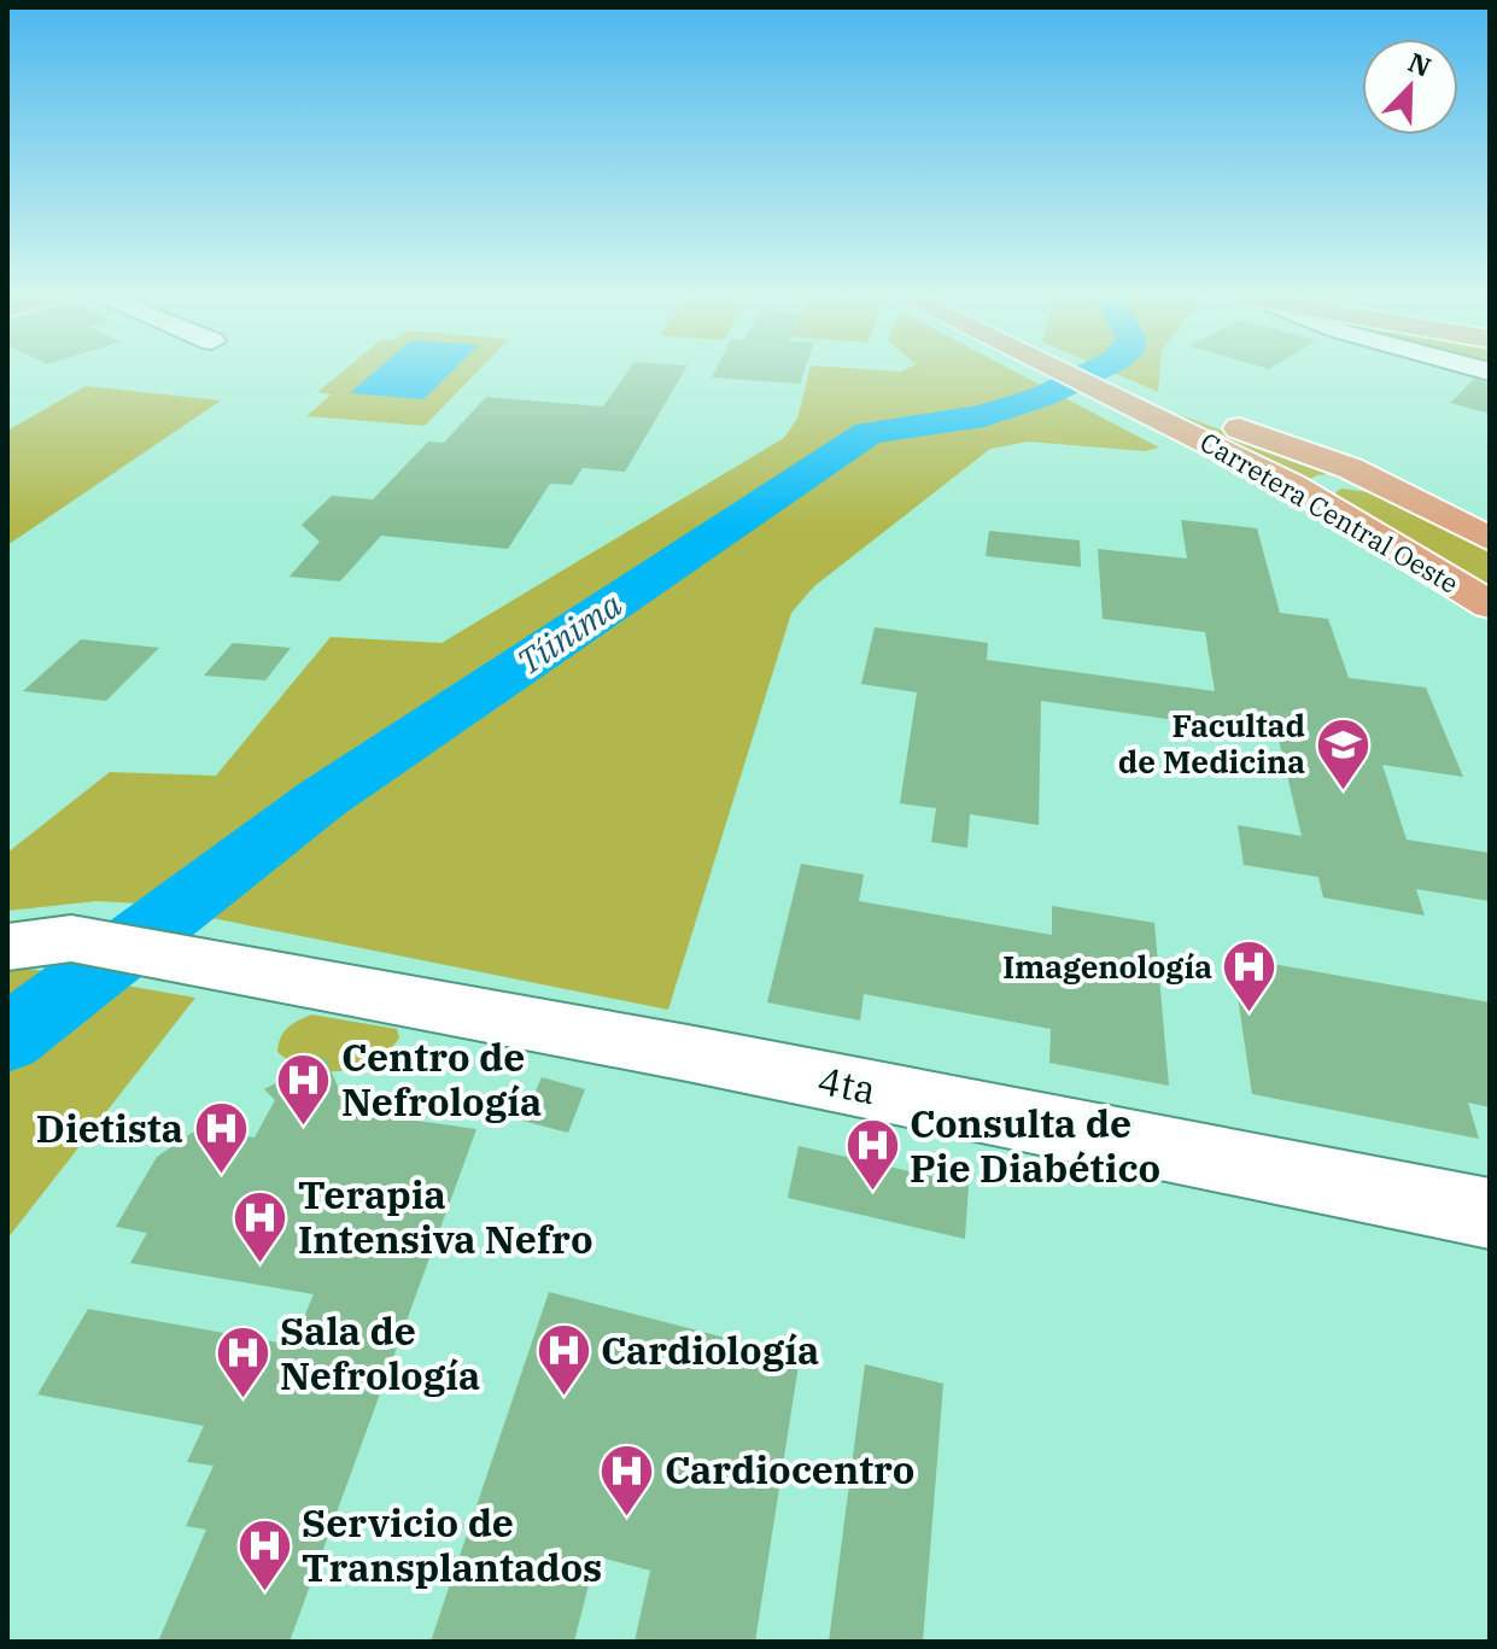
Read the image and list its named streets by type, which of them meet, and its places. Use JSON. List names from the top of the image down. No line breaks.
{"streets":{"main road":["Carretera Central Oeste"],"street":["4ta"]},"water":["Tíinima"],"places":{"school or university":["Facultad de Medicina"],"hospital":["Imagenología","Centro de Nefrología","Dietista","Consulta de Pie Diabético","Terapia Intensiva Nefro","Cardiología","Sala de Nefrología","Cardiocentro","Servicio de Transplantados"]},"north":"top right"}
